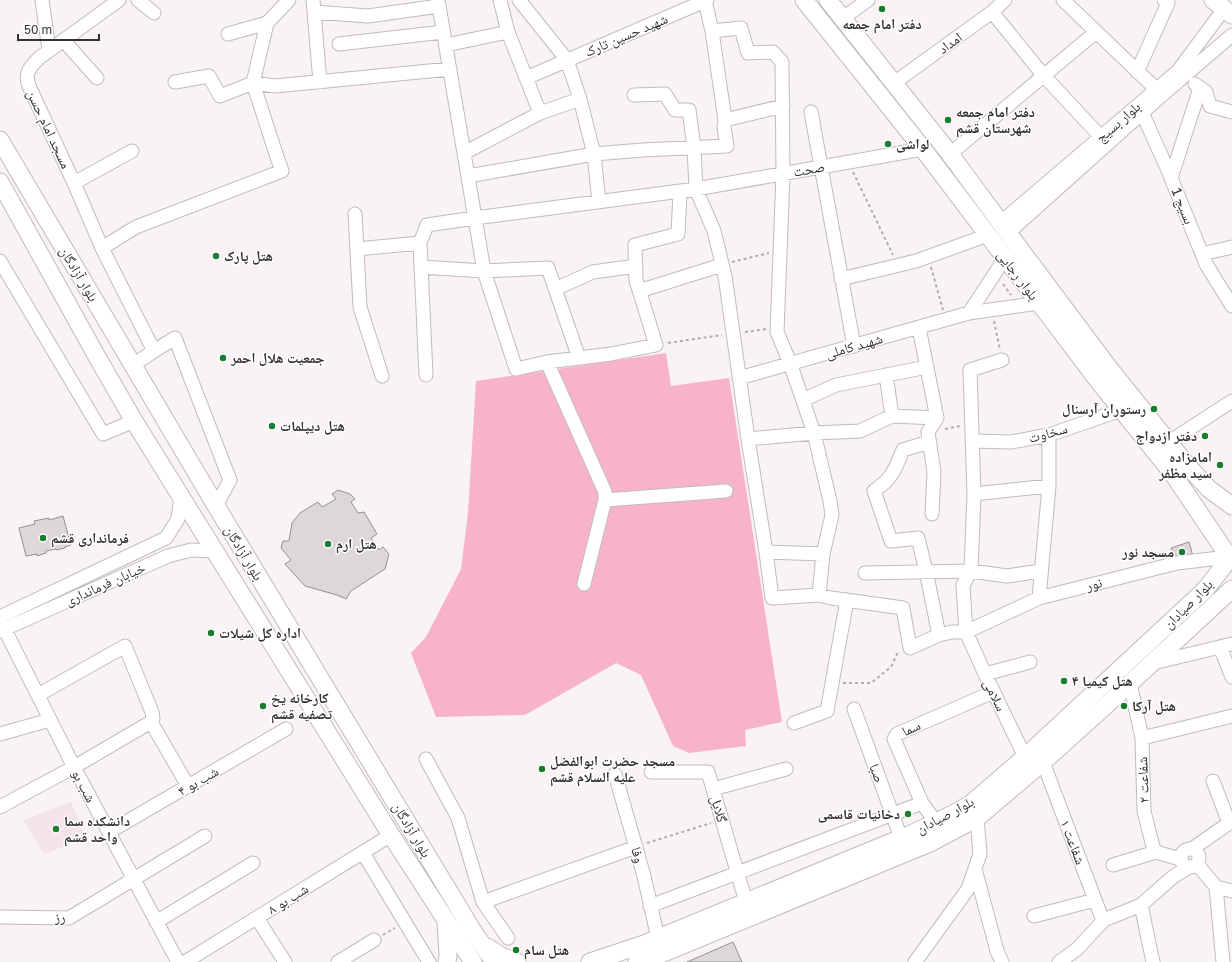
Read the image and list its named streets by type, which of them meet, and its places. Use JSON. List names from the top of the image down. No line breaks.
{"streets":{"main road":["بلوار آزادگان","بلوار رجایی","بلوار صیادان"],"street":["شهید حسین تارک","امداد","بلوار بسیج","مسجد امام حسن","صحت","بسیج 1","شهید کاملی","سخاوت","خیابان فرمانداری","نور","سلامی","سما","صبا","شفاعت ۲","شب بو ۴","شب بو","گلایل","شفاعت ۱","وفا","شب بو ۸","رز"]},"crossings":[["امداد","بلوار رجایی"],["بلوار بسیج","بسیج 1"],["بلوار بسیج","بلوار رجایی"],["صحت","بلوار رجایی"],["بلوار آزادگان","خیابان فرمانداری"],["بلوار آزادگان","شب بو ۸"],["بلوار رجایی","شهید کاملی"],["بلوار رجایی","سخاوت"],["بلوار رجایی","نور"],["بلوار رجایی","بلوار صیادان"],["خیابان فرمانداری","شب بو"],["نور","بلوار صیادان"],["نور","سلامی"],["بلوار صیادان","سلامی"],["بلوار صیادان","سما"],["بلوار صیادان","صبا"],["بلوار صیادان","شفاعت ۲"],["بلوار صیادان","گلایل"],["بلوار صیادان","شفاعت ۱"],["بلوار صیادان","وفا"],["سلامی","سما"],["شب بو ۴","شب بو"],["شب بو","شب بو ۸"],["شب بو","رز"]],"places":["دفتر امام جمعه","دفتر امام جمعه شهرستان قشم","لواشی","هتل پارک","جمعیت هلال احمر","رستوران آرسنال","هتل دیپلمات","دفتر ازدواج","امامزاده سید مظفر","فرمانداری قشم","هتل ارم","مسجد نور","اداره کل شیلات","هتل کیمیا ۴","کارخانه یخ تصفیه قشم","هتل آرکا","مسجد حضرت ابوالفضل علیه السلام قشم","دخانیات قاسمی","دانشکده سما واحد قشم","هتل سام"],"scale_bar":"50 m"}
